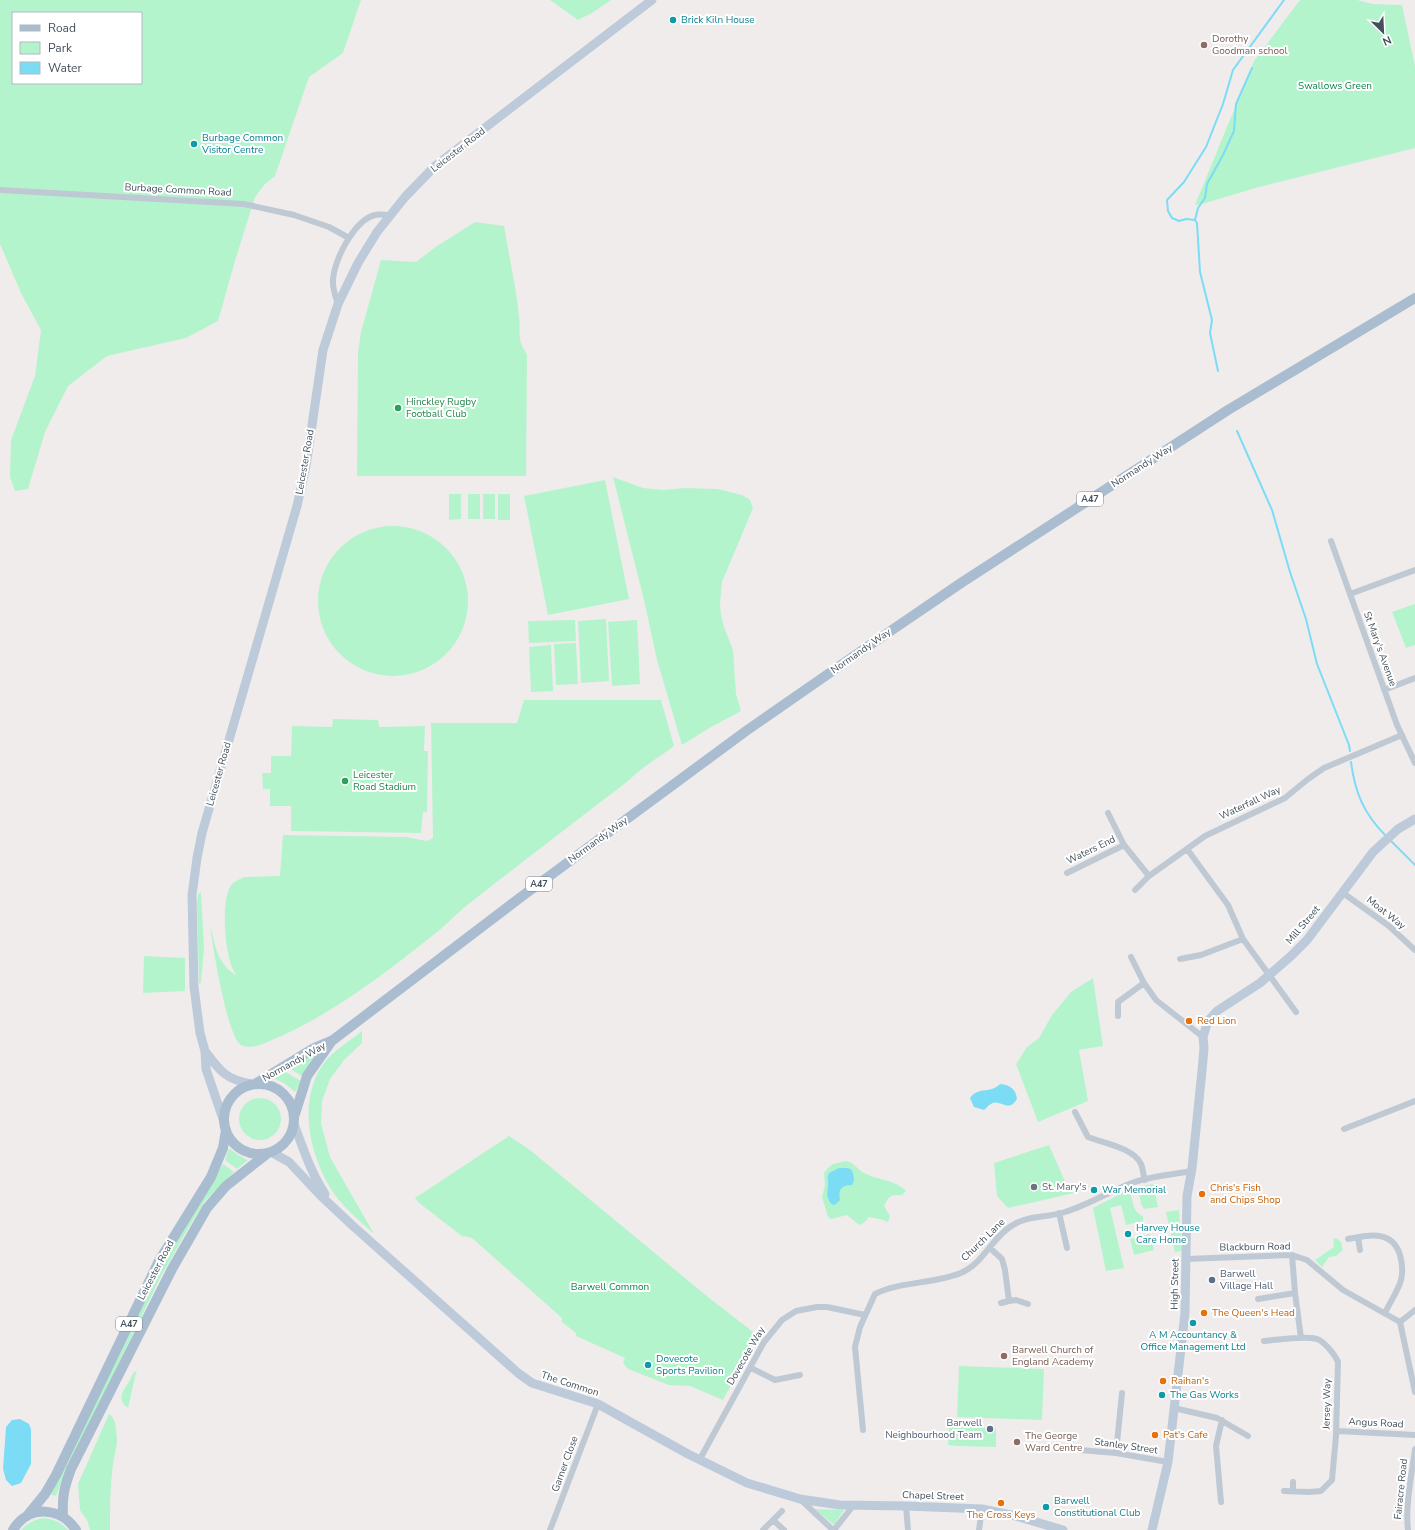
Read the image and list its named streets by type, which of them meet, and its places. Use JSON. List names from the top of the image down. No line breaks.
{"streets":{"main road":["Leicester Road","Normandy Way","A47"],"street":["Burbage Common Road","St Mary's Avenue","Waterfall Way","Waters End","Moat Way","Mill Street","Church Lane","Blackburn Road","High Street","Dovecote Way","The Common","Jersey Way","Angus Road","Stanley Street","Garner Close","Fairacre Road","Chapel Street"]},"crossings":[["Leicester Road","Normandy Way"],["Leicester Road","The Common"],["Normandy Way","The Common"],["St Mary's Avenue","Waterfall Way"],["Moat Way","Mill Street"],["Mill Street","High Street"],["Church Lane","High Street"],["Church Lane","Dovecote Way"],["Blackburn Road","High Street"],["High Street","Stanley Street"],["Dovecote Way","The Common"],["The Common","Garner Close"],["The Common","Chapel Street"],["Jersey Way","Angus Road"]],"parks":["Swallows Green","Barwell Common"],"places":["Brick Kiln House","Dorothy Goodman school","Burbage Common Visitor Centre","Hinckley Rugby Football Club","Leicester Road Stadium","Red Lion","St. Mary's","War Memorial","Chris's Fish and Chips Shop","Harvey House Care Home","Barwell Village Hall","The Queen's Head","A M Accountancy & Office Management Ltd","Barwell Church of England Academy","Dovecote Sports Pavilion","Raihan's","The Gas Works","Barwell Neighbourhood Team","Pat's Cafe","The George Ward Centre","The Cross Keys","Barwell Constitutional Club"],"legend":["Road","Park","Water"],"north":"bottom right"}
